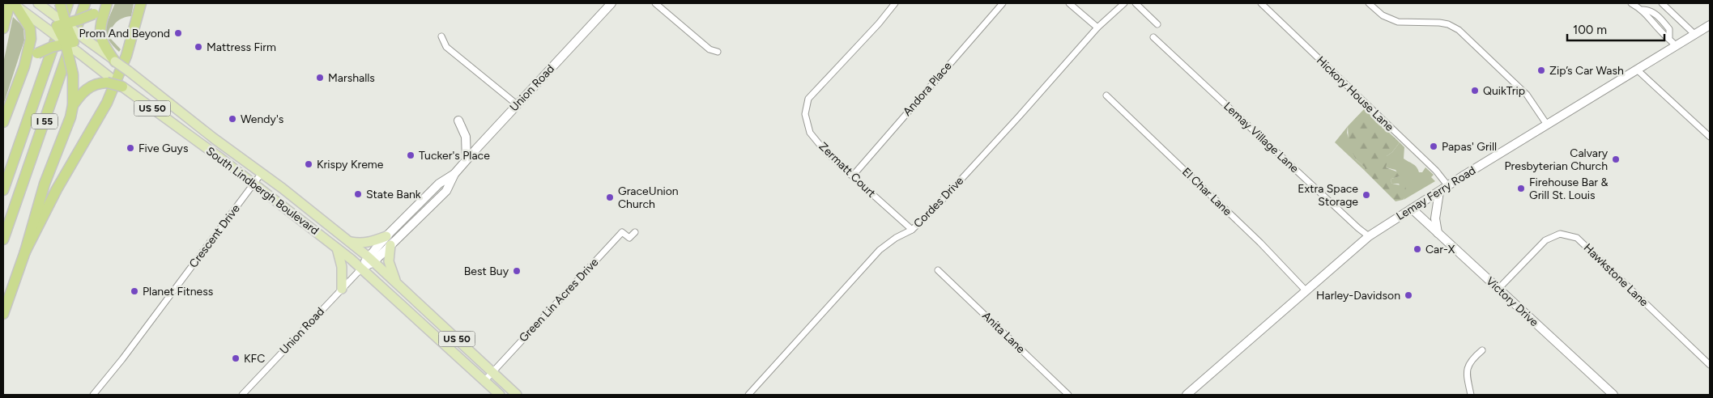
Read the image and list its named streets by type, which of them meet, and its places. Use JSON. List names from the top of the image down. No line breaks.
{"streets":{"highway":["I 55"],"main road":["Union Road","US 50","South Lindbergh Boulevard","Lemay Ferry Road","Victory Drive"],"street":["Andora Place","Hickory House Lane","Lemay Village Lane","Zermatt Court","El Char Lane","Cordes Drive","Crescent Drive","Hawkstone Lane","Green Lin Acres Drive","Anita Lane"]},"crossings":[["Union Road","South Lindbergh Boulevard"],["Andora Place","Zermatt Court"],["Hickory House Lane","Lemay Ferry Road"],["Lemay Village Lane","Lemay Ferry Road"],["Zermatt Court","Cordes Drive"],["South Lindbergh Boulevard","Crescent Drive"],["South Lindbergh Boulevard","Green Lin Acres Drive"],["El Char Lane","Lemay Ferry Road"],["Lemay Ferry Road","Victory Drive"],["Hawkstone Lane","Victory Drive"]],"places":["Prom And Beyond","Mattress Firm","Zip’s Car Wash","Marshalls","QuikTrip","Wendy's","Papas' Grill","Five Guys","Tucker's Place","Calvary Presbyterian Church","Krispy Kreme","Firehouse Bar & Grill St. Louis","State Bank","Extra Space Storage","GraceUnion Church","Car-X","Best Buy","Planet Fitness","Harley-Davidson","KFC"],"scale_bar":"100 m"}
